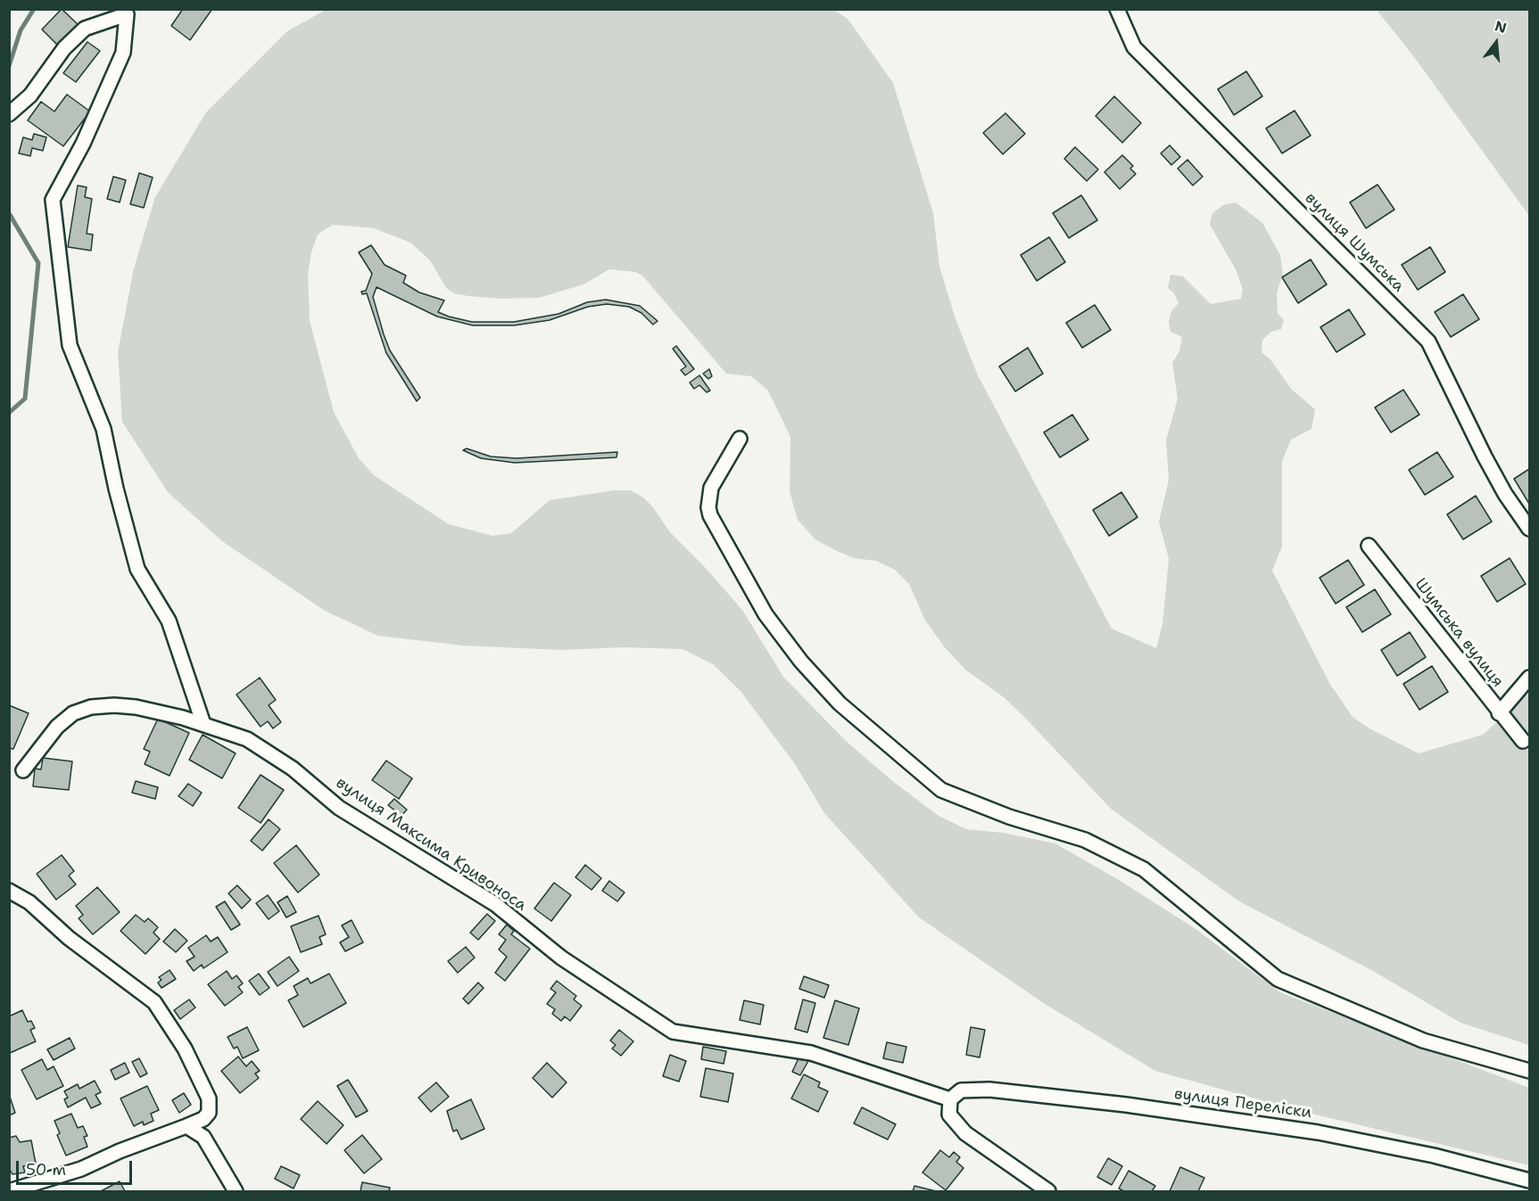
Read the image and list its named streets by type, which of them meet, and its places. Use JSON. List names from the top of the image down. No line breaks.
{"streets":{"street":["вулиця Шумська","Шумська вулиця","вулиця Максима Кривоноса","вулиця Переліски"]},"crossings":[["вулиця Максима Кривоноса","вулиця Переліски"]],"scale_bar":"50 m","north":"top"}
